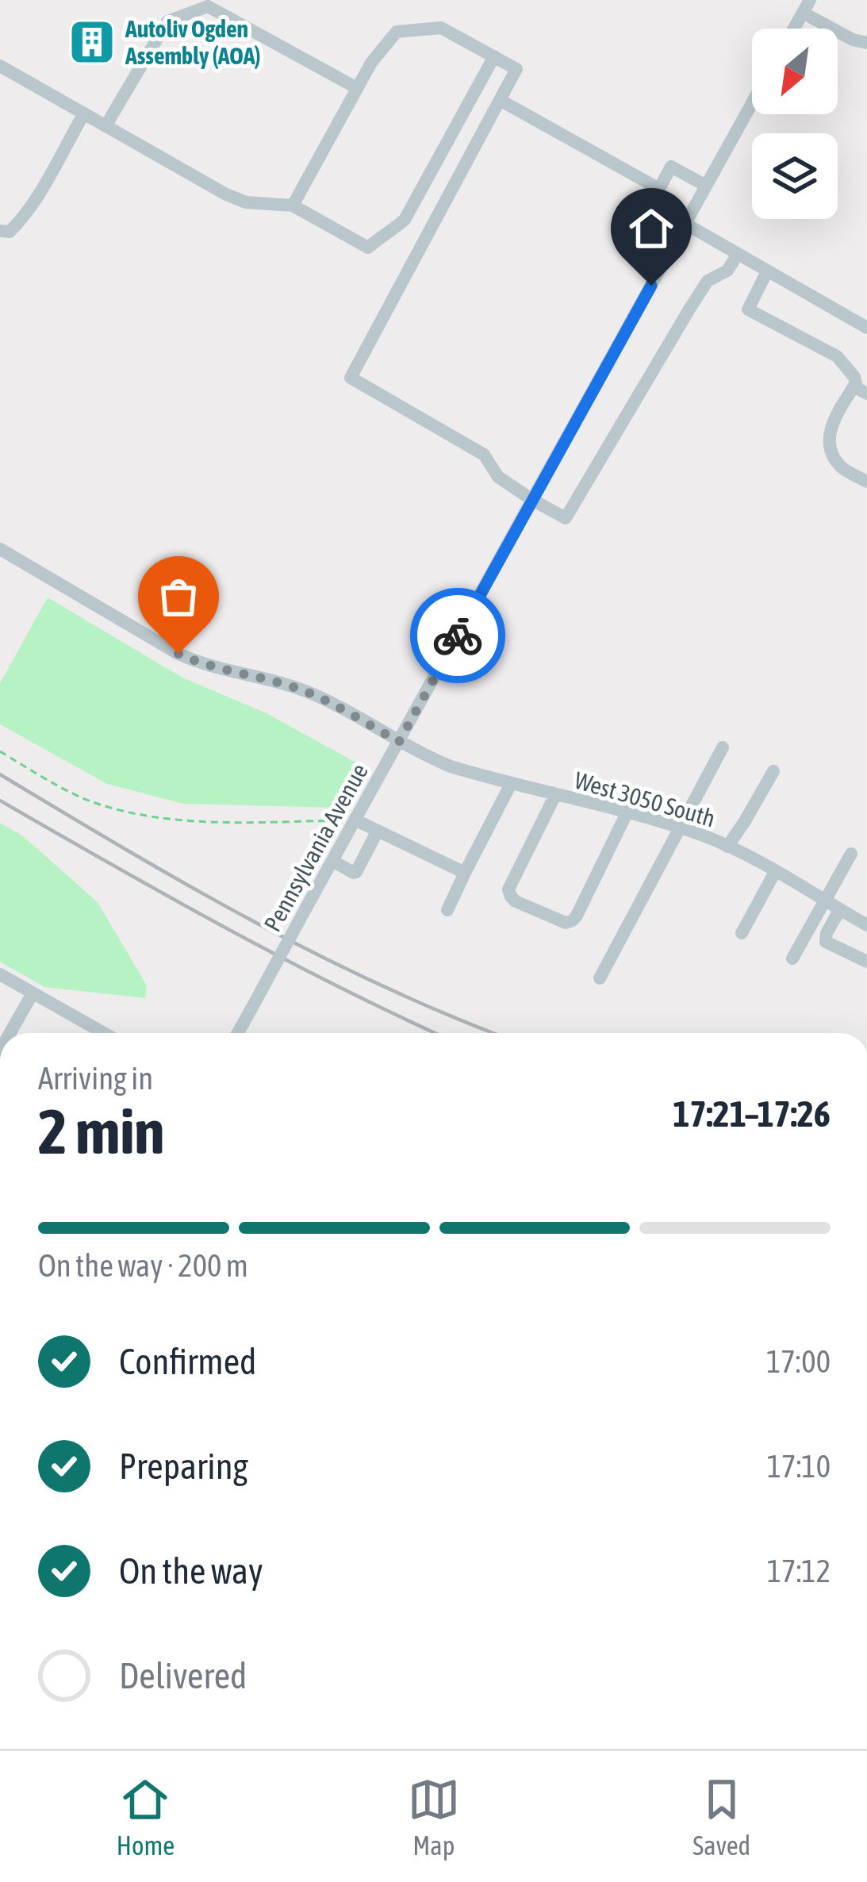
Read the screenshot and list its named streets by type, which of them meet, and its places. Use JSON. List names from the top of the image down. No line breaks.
{"streets":{"street":["West 3050 South","Pennsylvania Avenue"]},"crossings":[["West 3050 South","Pennsylvania Avenue"]],"places":{"building":["Autoliv Ogden Assembly (AOA)"]},"north":"bottom left","page":{"heading":["2 min","Arriving in","17:21–17:26"],"bar":"On the way · 200 m","list":[["Confirmed","17:00"],["Preparing","17:10"],["On the way","17:12"],"Delivered"],"tabs":["Home","Map","Saved"]}}
